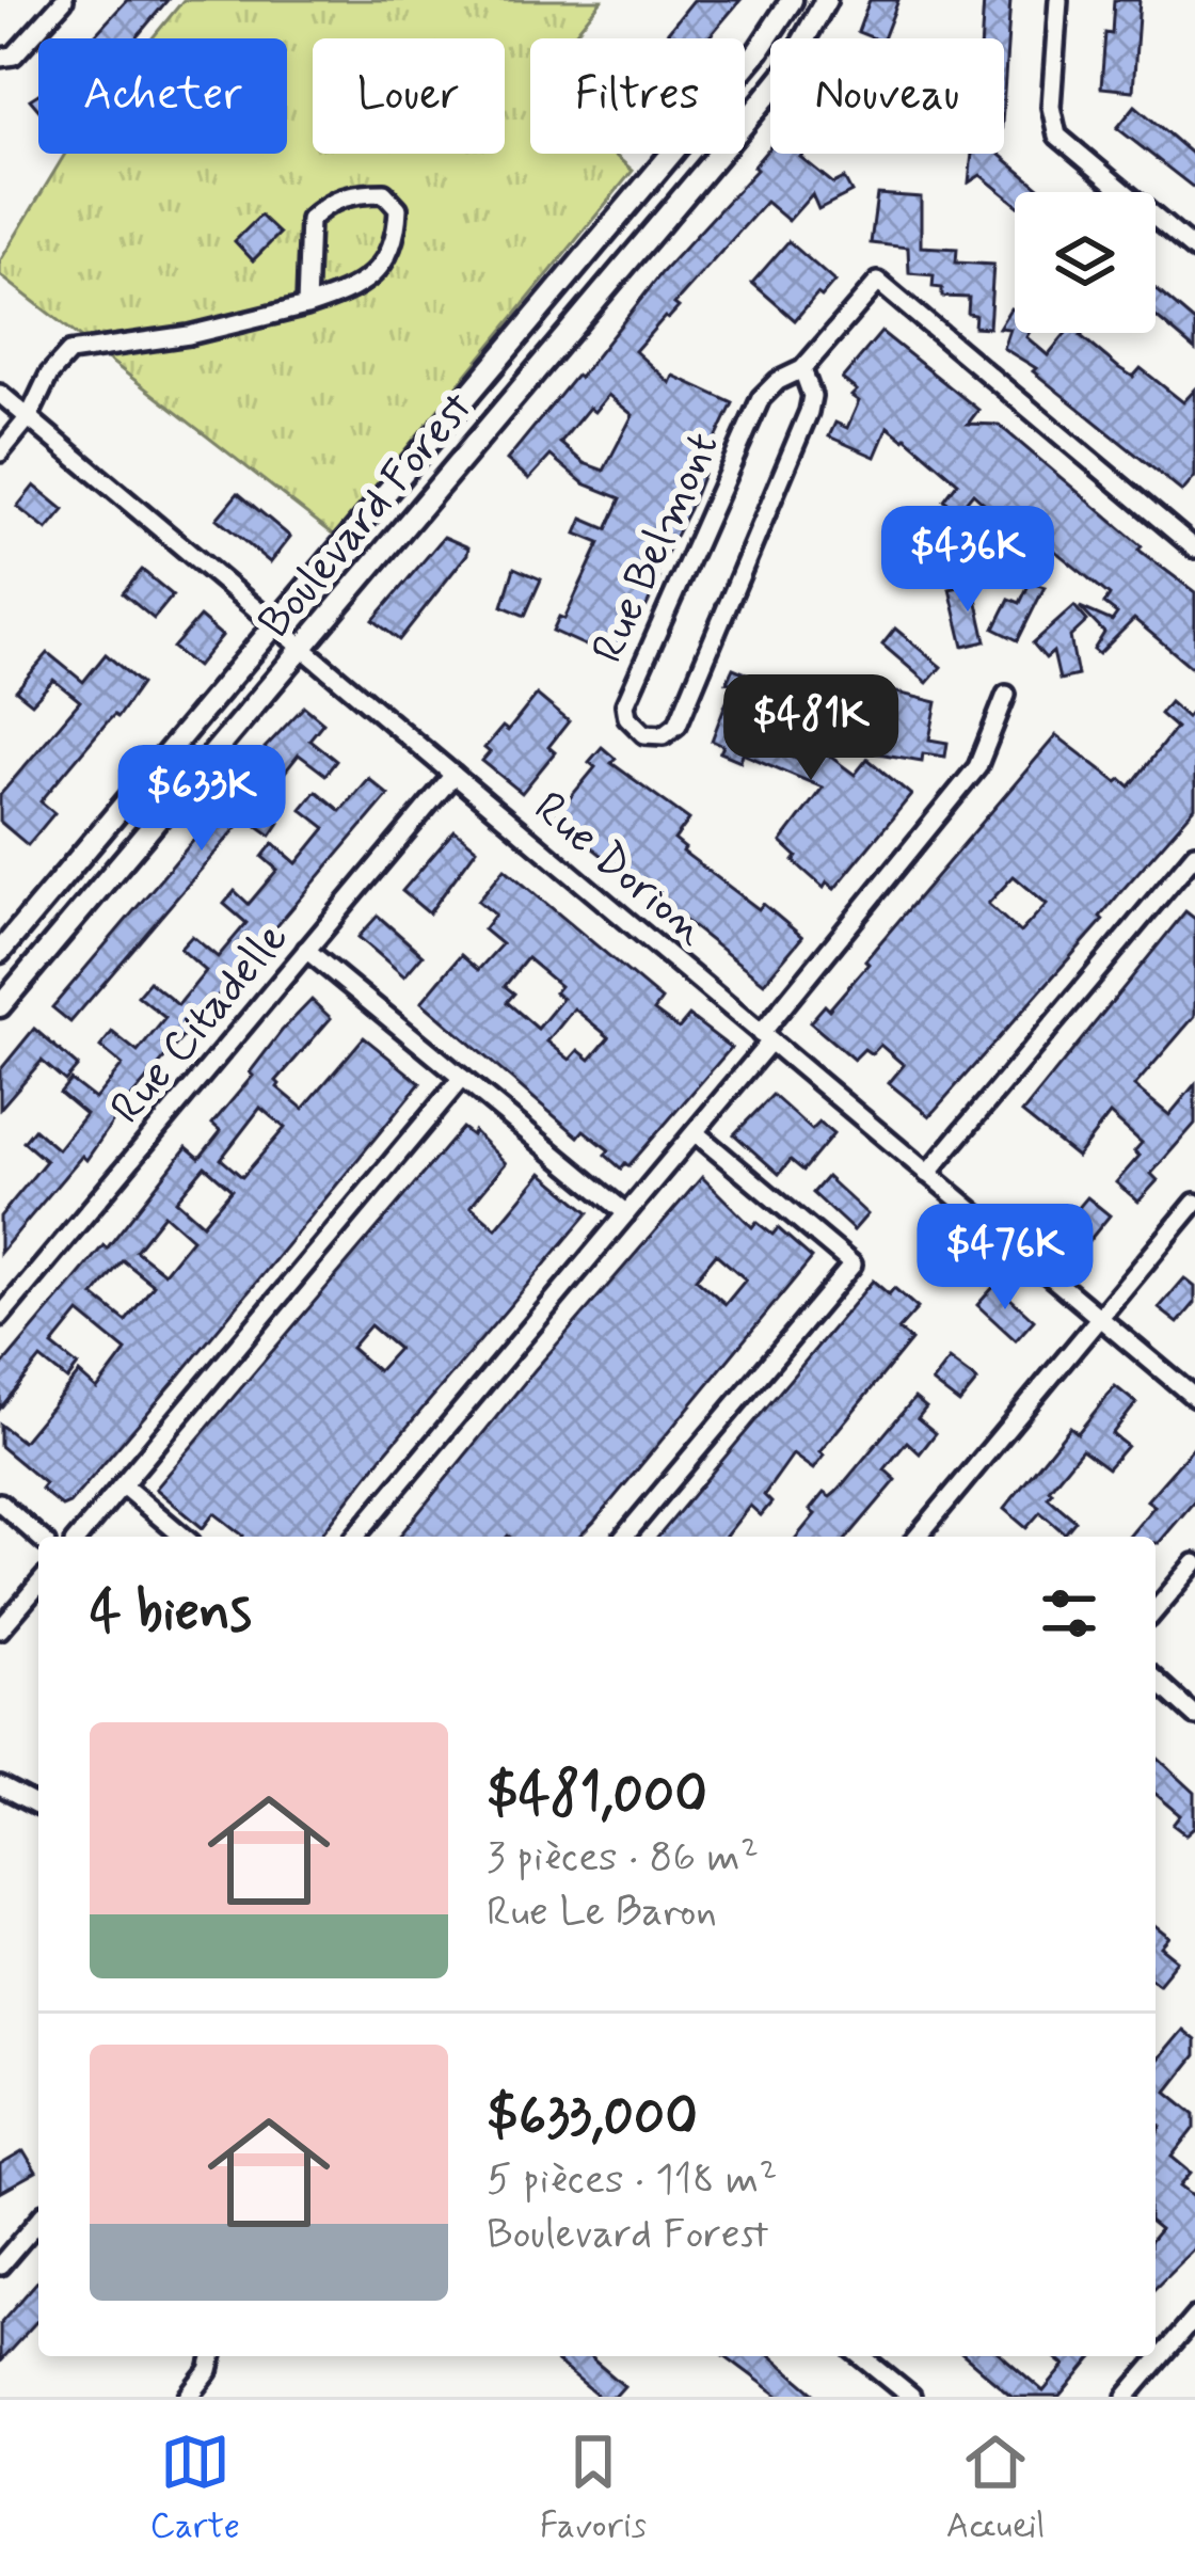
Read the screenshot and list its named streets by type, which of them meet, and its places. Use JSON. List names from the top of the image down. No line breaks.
{"streets":{"street":["Boulevard Forest","Rue Belmont","Rue Dorion","Rue Citadelle"]},"crossings":[["Boulevard Forest","Rue Dorion"],["Rue Dorion","Rue Citadelle"]],"page":{"chip":["Acheter","Louer","Filtres","Nouveau"],"price":["$436K","$481K","$633K","$476K"],"heading":"4 biens","list":[{"name":"$481,000","note":"3 pièces · 86 m² · Rue Le Baron"},{"name":"$633,000","note":"5 pièces · 118 m² · Boulevard Forest"}],"tabs":["Carte","Favoris","Accueil"]}}
